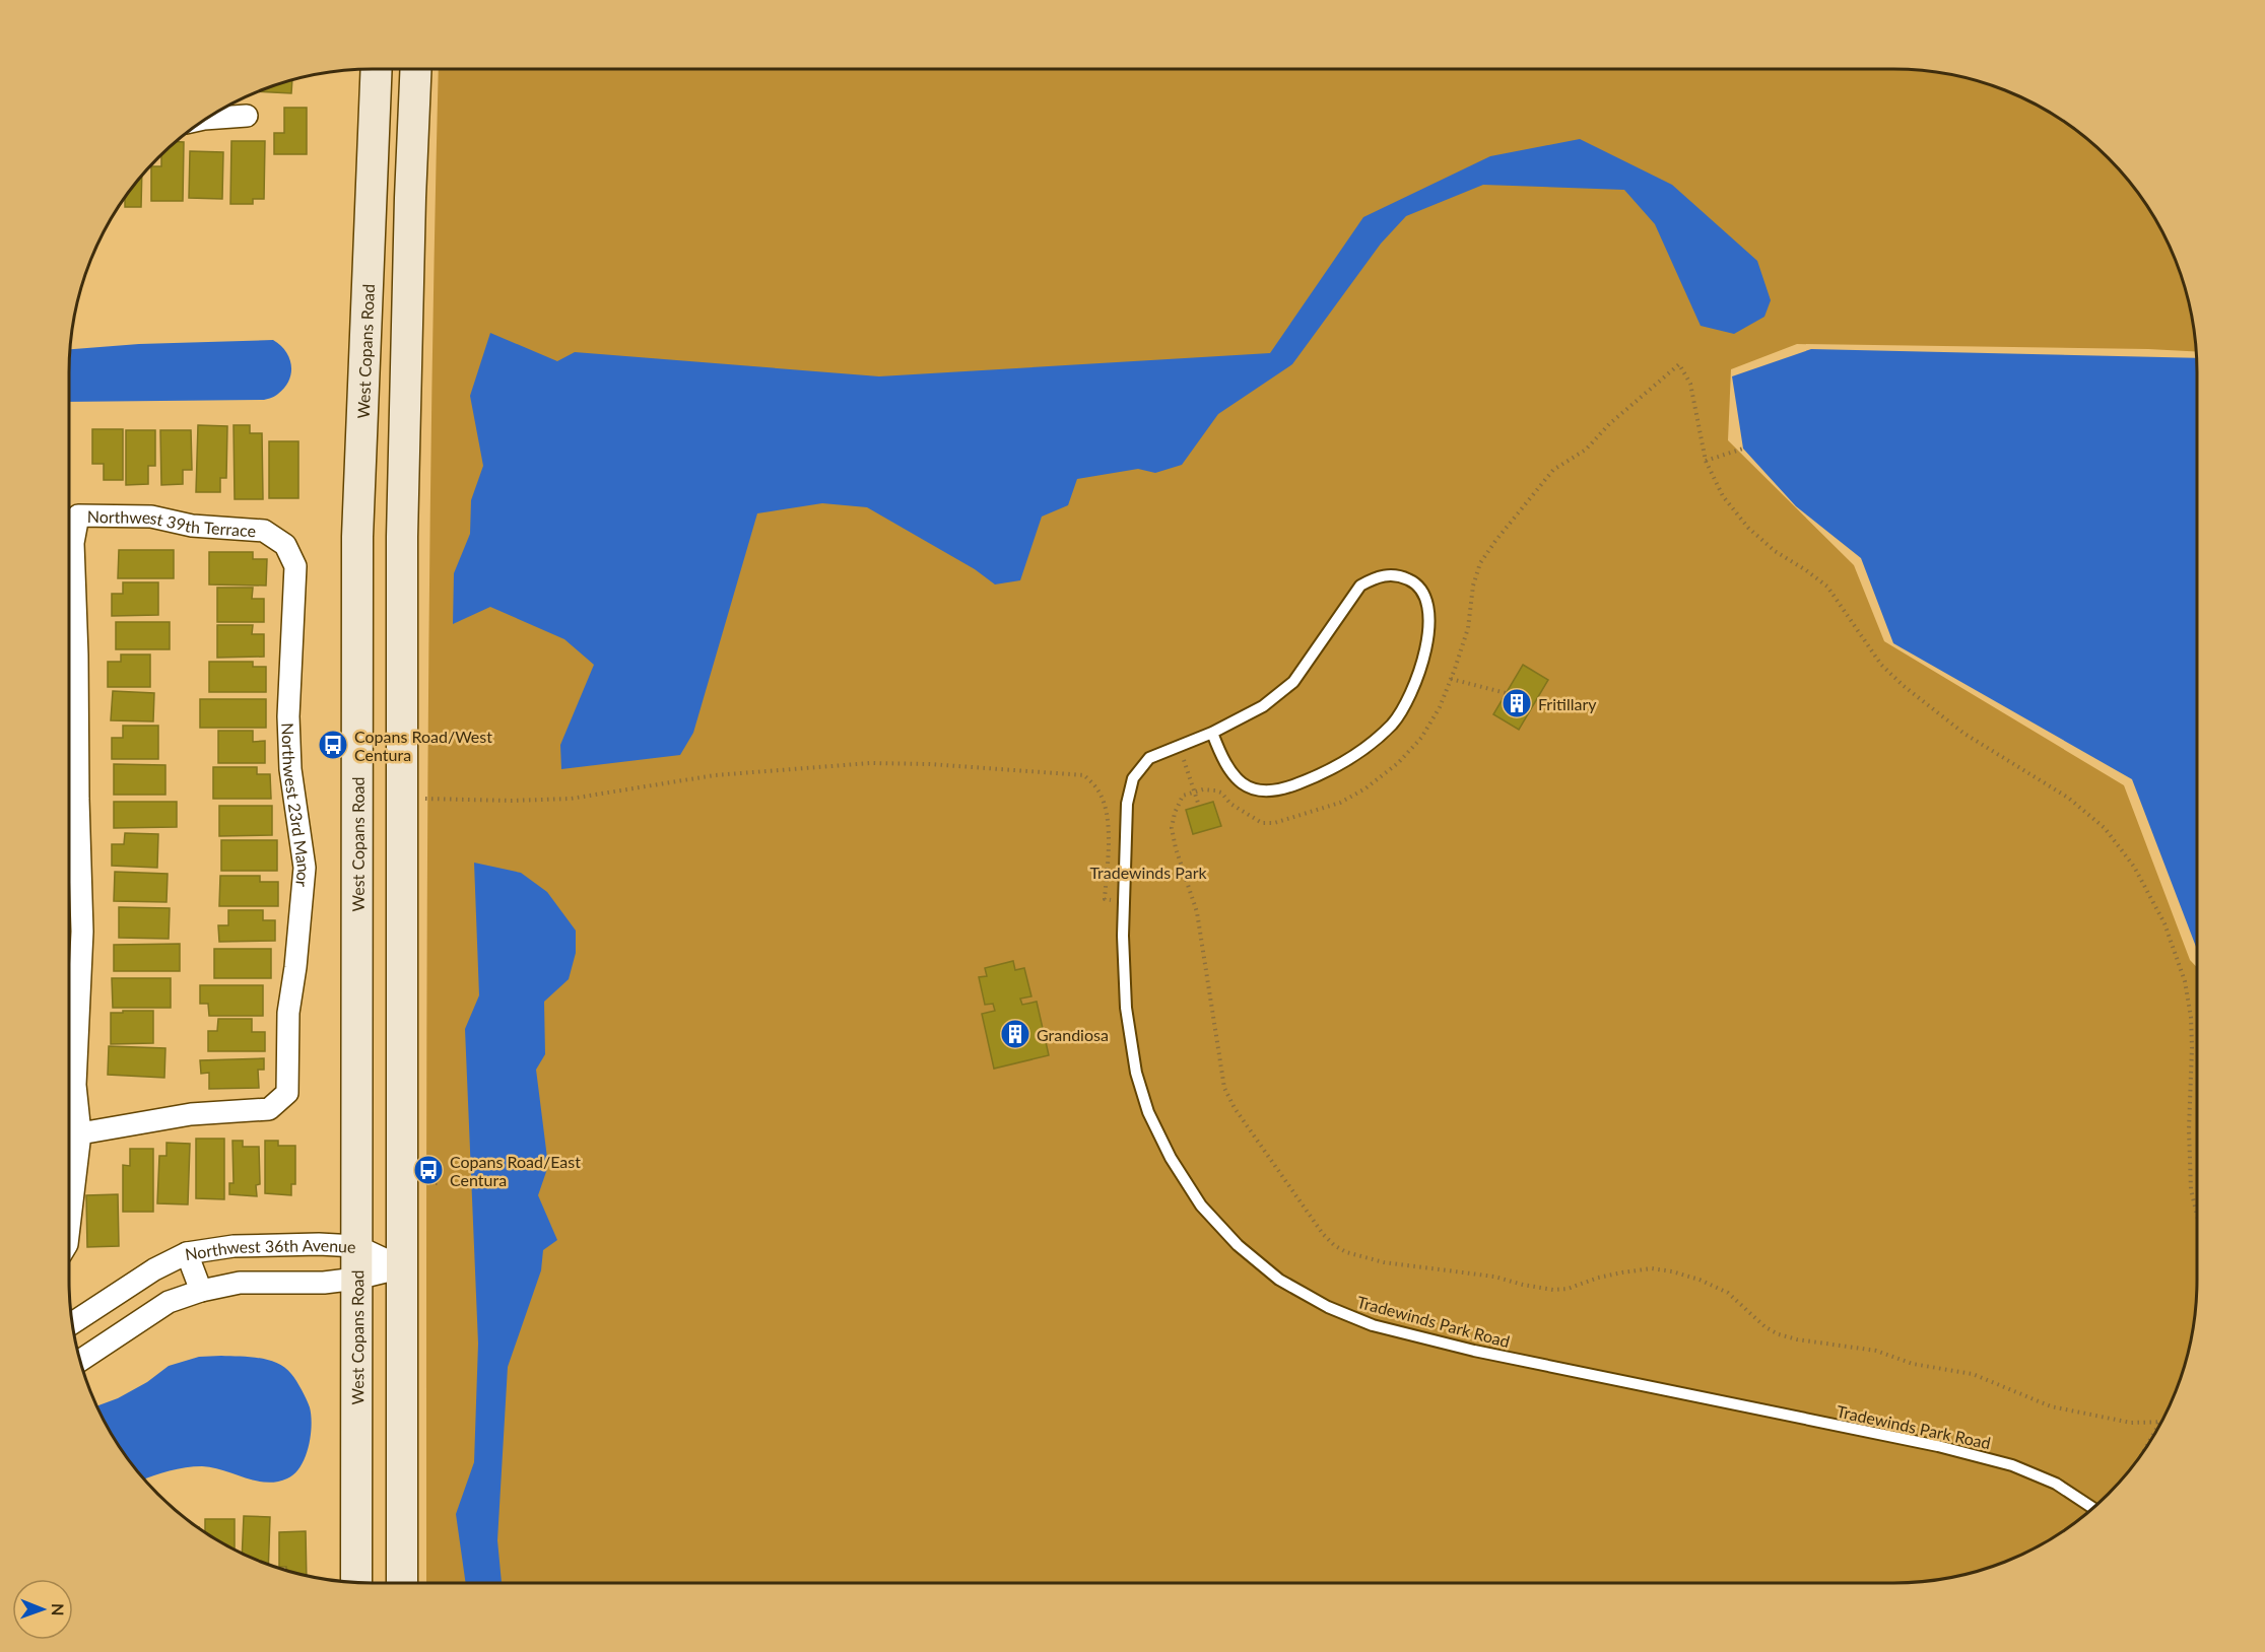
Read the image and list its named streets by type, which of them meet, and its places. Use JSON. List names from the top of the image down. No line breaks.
{"streets":{"main road":["West Copans Road"],"street":["Northwest 39th Terrace","Northwest 23rd Manor","Northwest 36th Avenue"],"lane":["Tradewinds Park Road"]},"crossings":[["West Copans Road","Northwest 36th Avenue"],["Northwest 39th Terrace","Northwest 23rd Manor"]],"parks":["Tradewinds Park"],"places":{"building":["Fritillary","Grandiosa"],"bus stop":["Copans Road/West Centura","Copans Road/East Centura"]},"north":"right"}
